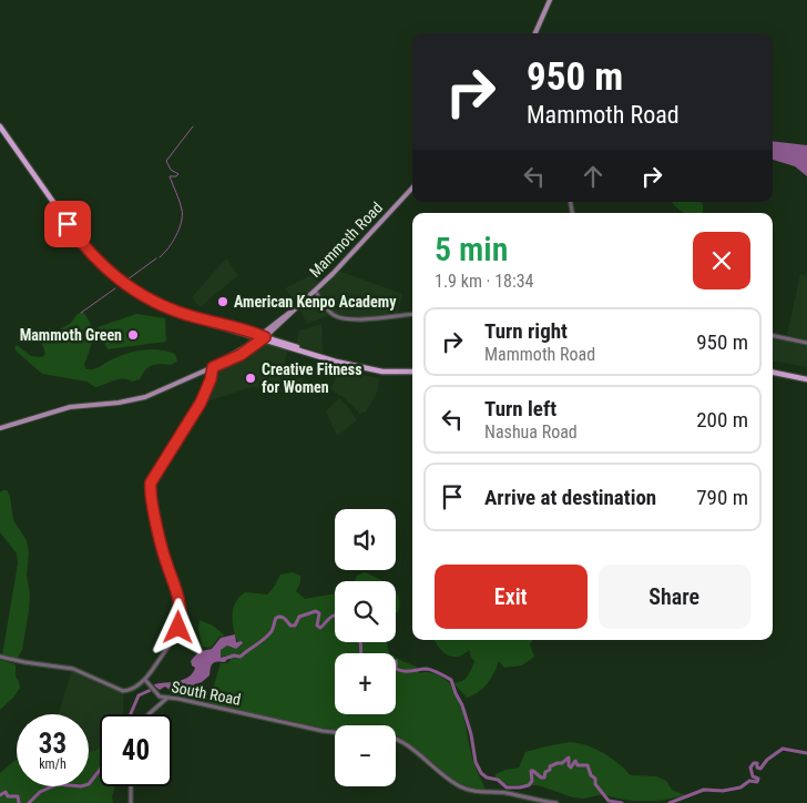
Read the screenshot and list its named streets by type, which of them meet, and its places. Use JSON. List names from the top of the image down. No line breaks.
{"streets":{"main road":["Mammoth Road"],"street":["South Road"]},"places":["American Kenpo Academy","Mammoth Green","Creative Fitness for Women"],"page":{"turn":["950 m","Mammoth Road"],"heading":["5 min","1.9 km · 18:34"],"list":[{"name":"Turn right","note":"Mammoth Road","value":"950 m"},{"name":"Turn left","note":"Nashua Road","value":"200 m"},{"name":"Arrive at destination","value":"790 m"}],"map_buttons":["+","−"],"buttons":["Exit","Share"],"speed":"33 km/h","limit":"40"}}
